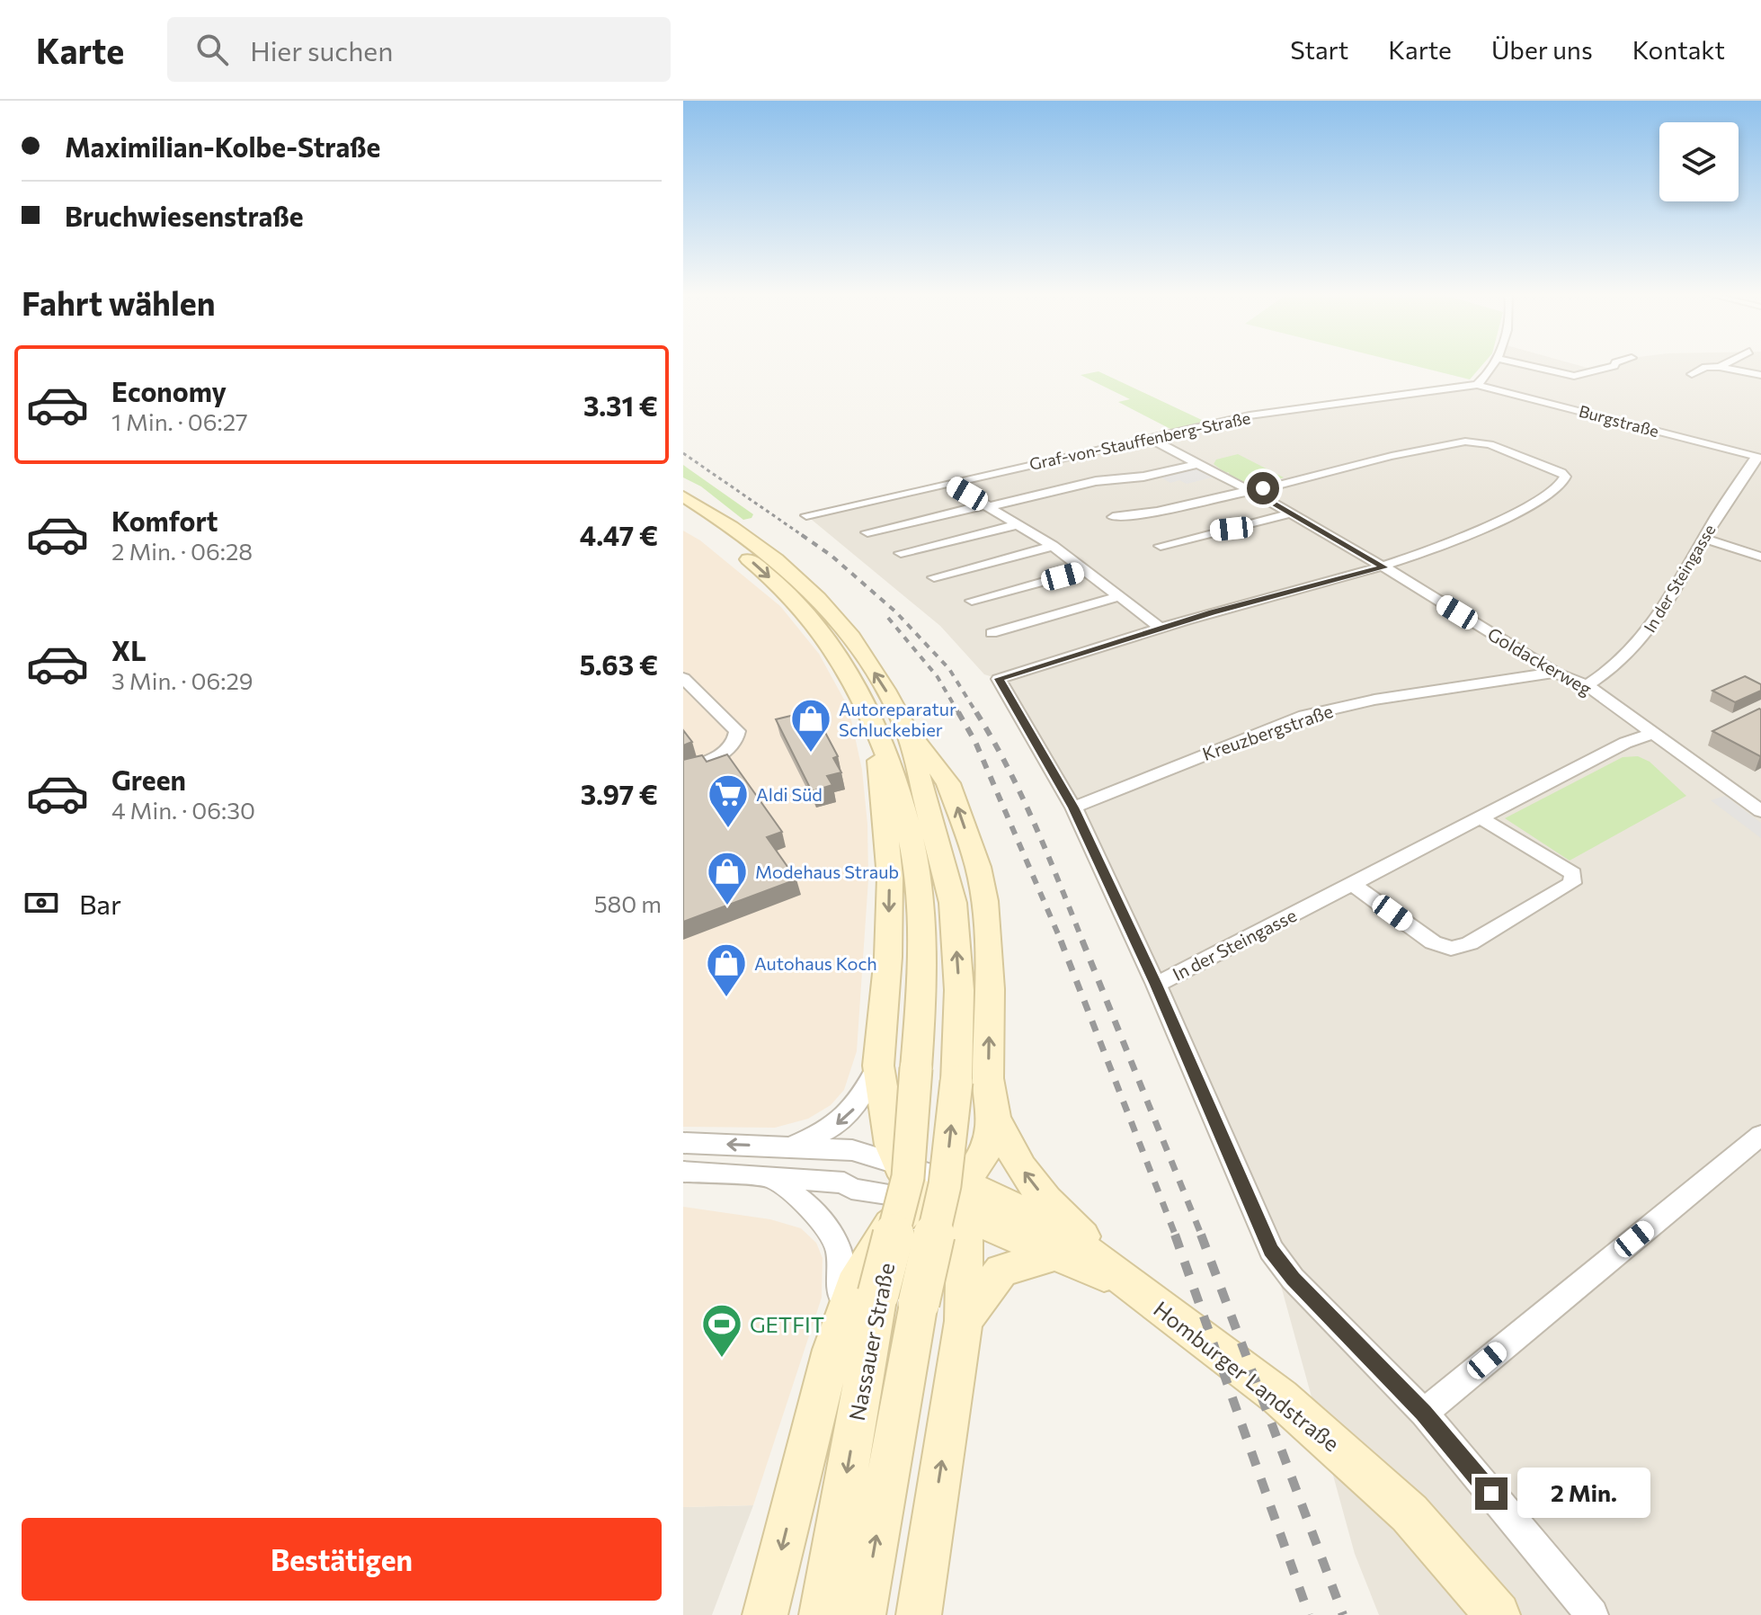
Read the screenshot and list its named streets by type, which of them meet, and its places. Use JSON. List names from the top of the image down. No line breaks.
{"streets":{"main road":["Nassauer Straße","Homburger Landstraße"],"street":["Burgstraße","Graf-von-Stauffenberg-Straße","In der Steingasse","Goldackerweg","Kreuzbergstraße"]},"crossings":[["Burgstraße","Graf-von-Stauffenberg-Straße"],["Burgstraße","In der Steingasse"],["Graf-von-Stauffenberg-Straße","Goldackerweg"],["In der Steingasse","Goldackerweg"],["Goldackerweg","Kreuzbergstraße"]],"places":{"shop":["Autoreparatur Schluckebier","Modehaus Straub","Autohaus Koch"],"supermarket":["Aldi Süd"],"sports":["GETFIT"]},"page":{"header":"Karte","search":"Hier suchen","nav":["Start","Karte","Über uns","Kontakt"],"banner":["Maximilian-Kolbe-Straße","Bruchwiesenstraße"],"heading":"Fahrt wählen","list":[{"name":"Economy","note":"1 Min. · 06:27","value":"3.31 €"},{"name":"Komfort","note":"2 Min. · 06:28","value":"4.47 €"},{"name":"XL","note":"3 Min. · 06:29","value":"5.63 €"},{"name":"Green","note":"4 Min. · 06:30","value":"3.97 €"}],"pay":["Bar","580 m"],"bubble":"2 Min.","buttons":"Bestätigen"}}
